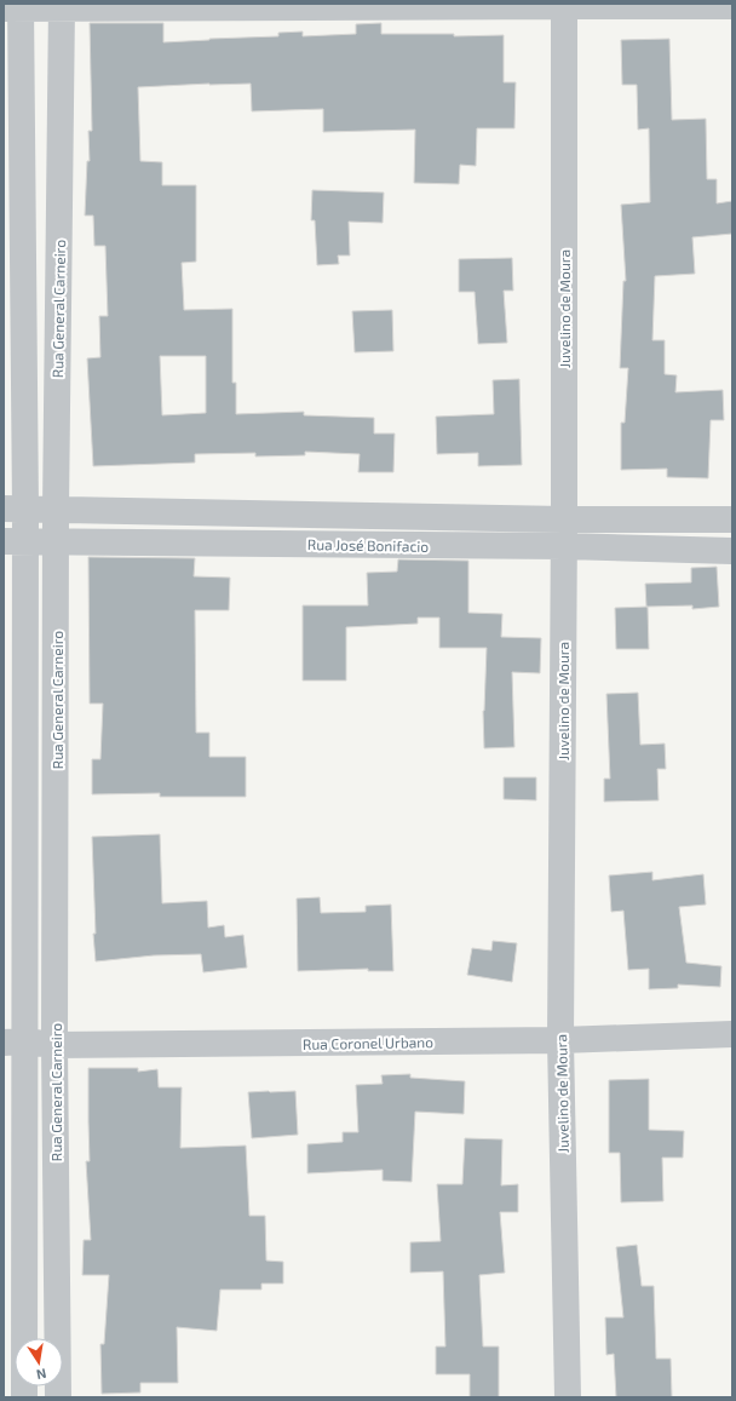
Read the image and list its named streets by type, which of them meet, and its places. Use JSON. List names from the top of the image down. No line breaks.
{"streets":{"street":["Rua General Carneiro","Juvelino de Moura","Rua José Bonifacio","Rua Coronel Urbano"]},"crossings":[["Rua General Carneiro","Rua José Bonifacio"],["Rua General Carneiro","Rua Coronel Urbano"],["Juvelino de Moura","Rua José Bonifacio"],["Juvelino de Moura","Rua Coronel Urbano"]],"north":"bottom"}
